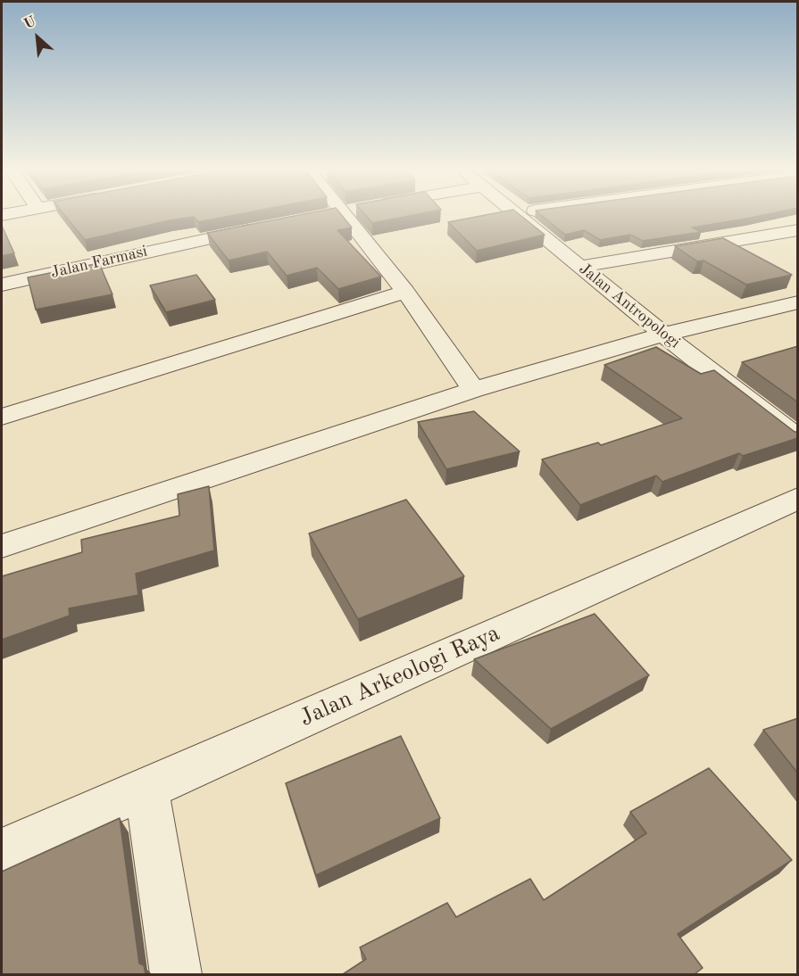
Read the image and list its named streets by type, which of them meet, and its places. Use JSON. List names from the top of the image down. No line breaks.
{"streets":{"street":["Jalan Farmasi","Jalan Antropologi","Jalan Arkeologi Raya"]},"north":"top left"}
